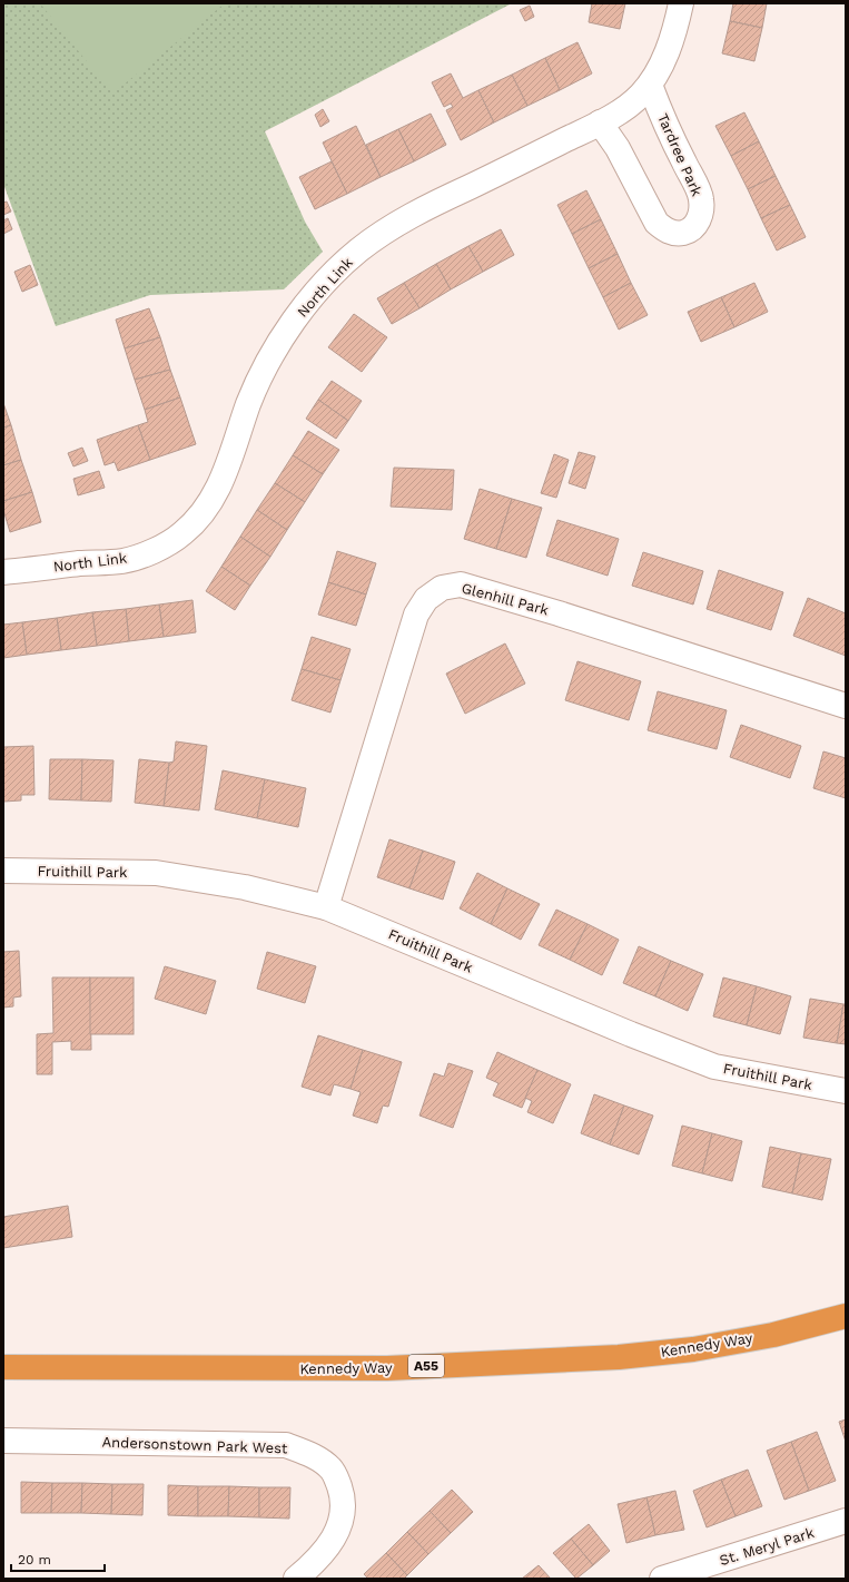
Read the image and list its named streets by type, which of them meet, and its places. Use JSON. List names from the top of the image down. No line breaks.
{"streets":{"highway":["Kennedy Way","A55"],"street":["Tardree Park","North Link","Glenhill Park","Fruithill Park","Andersonstown Park West","St. Meryl Park"]},"crossings":[["Tardree Park","North Link"],["Glenhill Park","Fruithill Park"]],"scale_bar":"20 m"}
